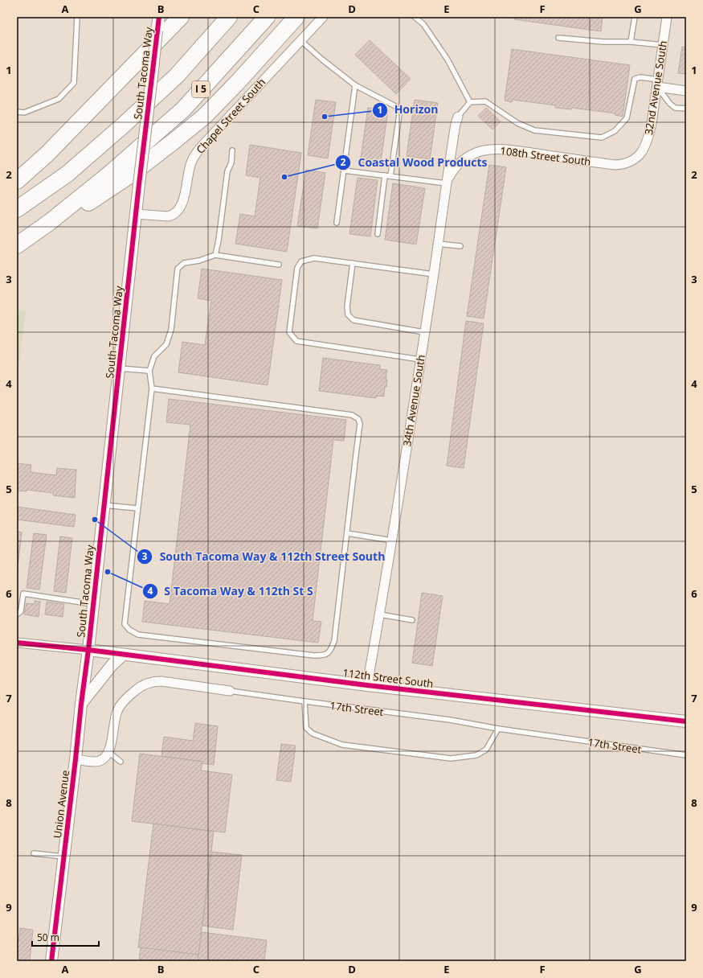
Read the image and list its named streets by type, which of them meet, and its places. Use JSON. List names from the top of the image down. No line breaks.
{"streets":{"highway":["I 5"],"street":["South Tacoma Way","32nd Avenue South","Chapel Street South","108th Street South","34th Avenue South","112th Street South","17th Street","Union Avenue"]},"crossings":[["South Tacoma Way","Chapel Street South"],["South Tacoma Way","112th Street South"],["South Tacoma Way","Union Avenue"],["32nd Avenue South","108th Street South"],["108th Street South","34th Avenue South"],["34th Avenue South","112th Street South"],["112th Street South","Union Avenue"]],"places":["Horizon","Coastal Wood Products","South Tacoma Way & 112th Street South","S Tacoma Way & 112th St S"],"scale_bar":"50 m","grid":{"columns":["A","B","C","D","E","F","G"],"rows":["1","2","3","4","5","6","7","8","9"]}}
